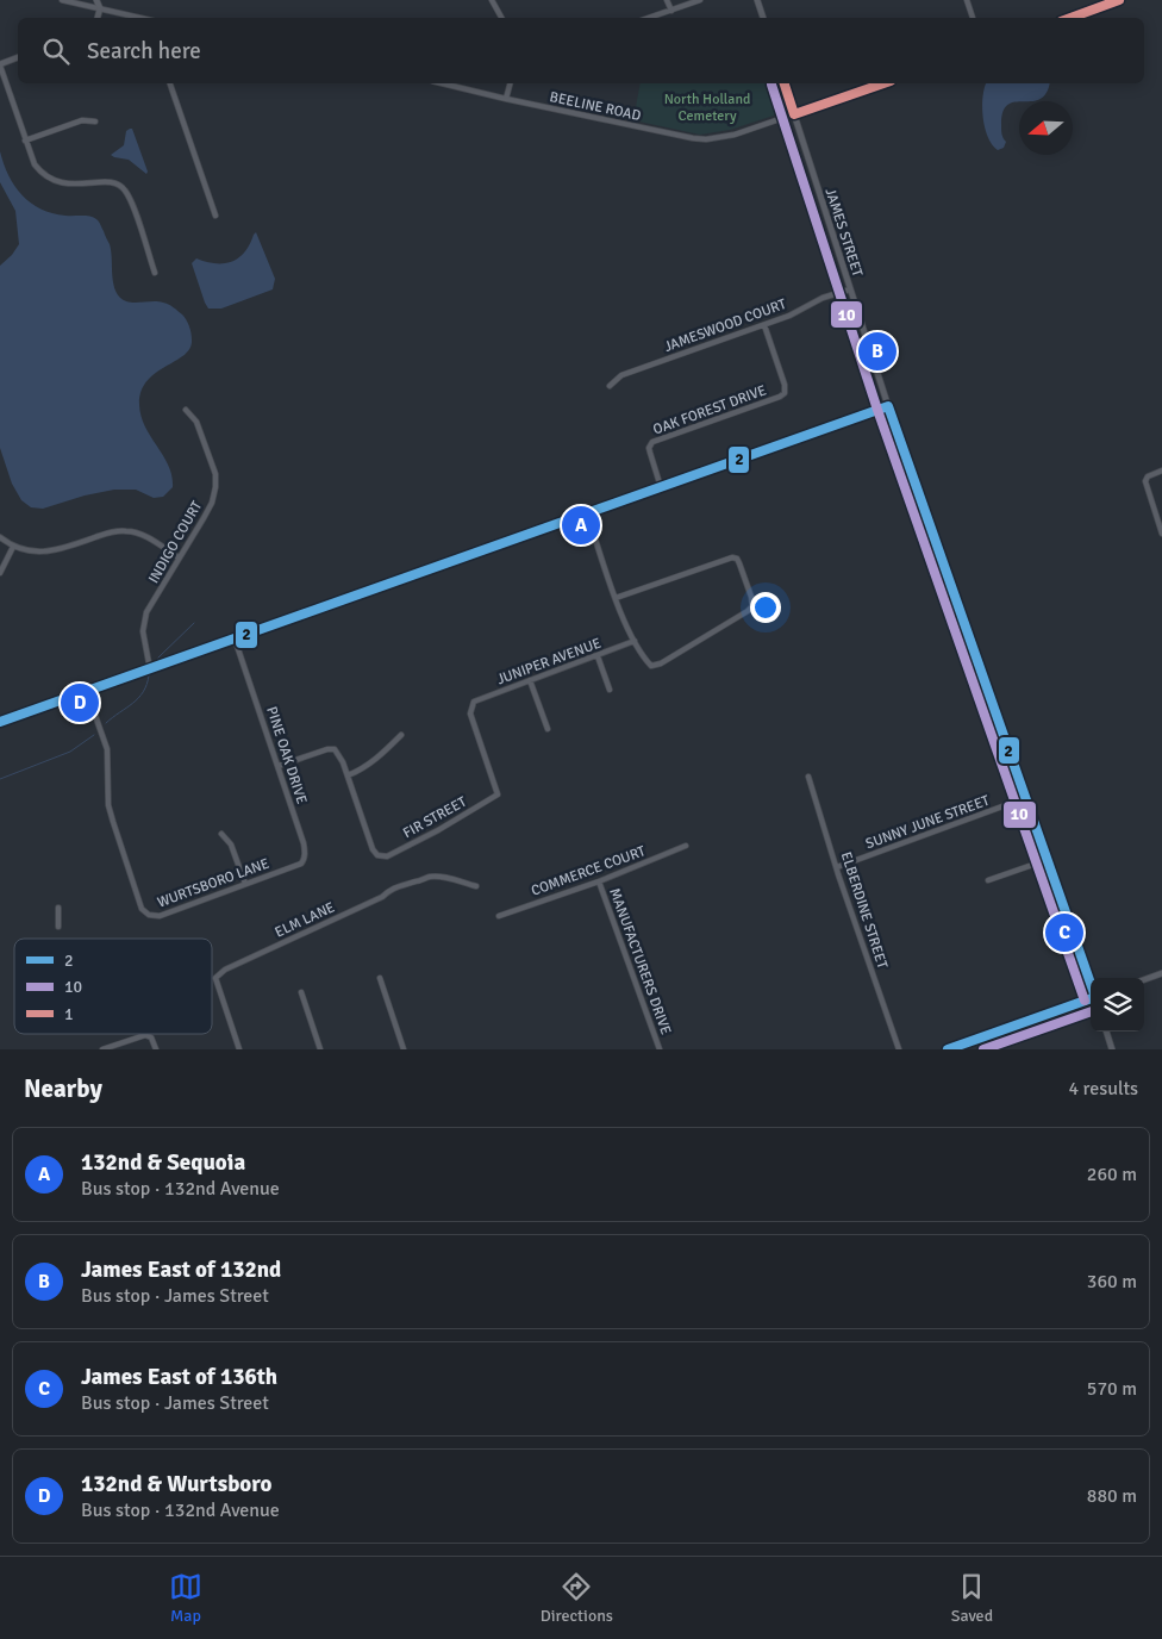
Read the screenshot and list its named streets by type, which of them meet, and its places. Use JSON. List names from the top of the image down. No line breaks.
{"streets":{"street":["BEELINE ROAD","JAMES STREET","JAMESWOOD COURT","OAK FOREST DRIVE","INDIGO COURT","JUNIPER AVENUE","PINE OAK DRIVE","FIR STREET","SUNNY JUNE STREET","COMMERCE COURT","WURTSBORO LANE","ELBERDINE STREET","ELM LANE","MANUFACTURERS DRIVE"]},"crossings":[["BEELINE ROAD","JAMES STREET"],["JAMES STREET","JAMESWOOD COURT"],["JAMES STREET","SUNNY JUNE STREET"],["JAMESWOOD COURT","OAK FOREST DRIVE"],["JUNIPER AVENUE","FIR STREET"],["PINE OAK DRIVE","WURTSBORO LANE"],["SUNNY JUNE STREET","ELBERDINE STREET"],["COMMERCE COURT","MANUFACTURERS DRIVE"]],"parks":["North Holland Cemetery"],"lines":["transit line 1","transit line 10","transit line 2"],"legend":["2","10","1"],"north":"left","page":{"search":"Search here","pins":["B","A","D","C"],"heading":["Nearby","4 results"],"list":[{"mark":"A","name":"132nd & Sequoia","note":"Bus stop · 132nd Avenue","value":"260 m"},{"mark":"B","name":"James East of 132nd","note":"Bus stop · James Street","value":"360 m"},{"mark":"C","name":"James East of 136th","note":"Bus stop · James Street","value":"570 m"},{"mark":"D","name":"132nd & Wurtsboro","note":"Bus stop · 132nd Avenue","value":"880 m"}],"nav":["Map","Directions","Saved"]}}
